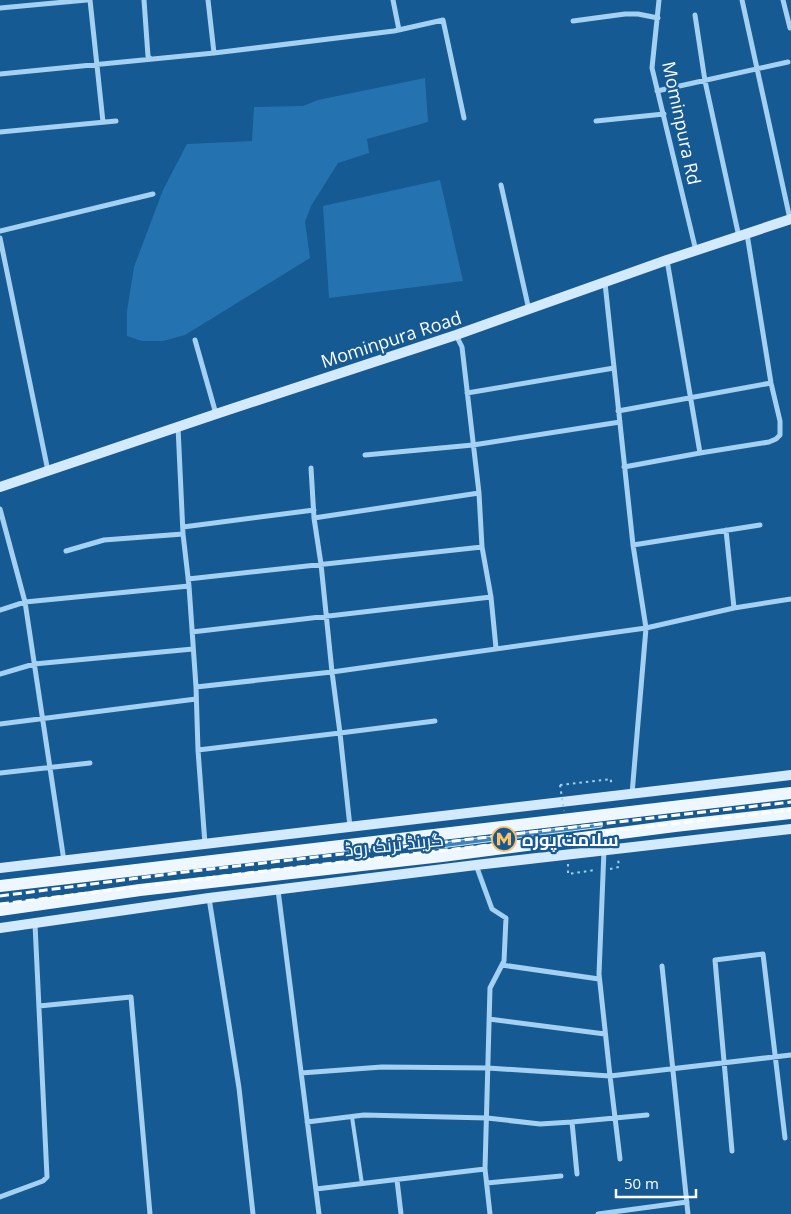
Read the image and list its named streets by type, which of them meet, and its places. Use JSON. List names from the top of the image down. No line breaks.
{"streets":{"main road":["گرینڈ ٹرنک روڈ"],"street":["Mominpura Rd","Mominpura Road"]},"crossings":[["Mominpura Rd","Mominpura Road"]],"places":{"metro station":["سلامت پورہ"]},"scale_bar":"50 m"}
